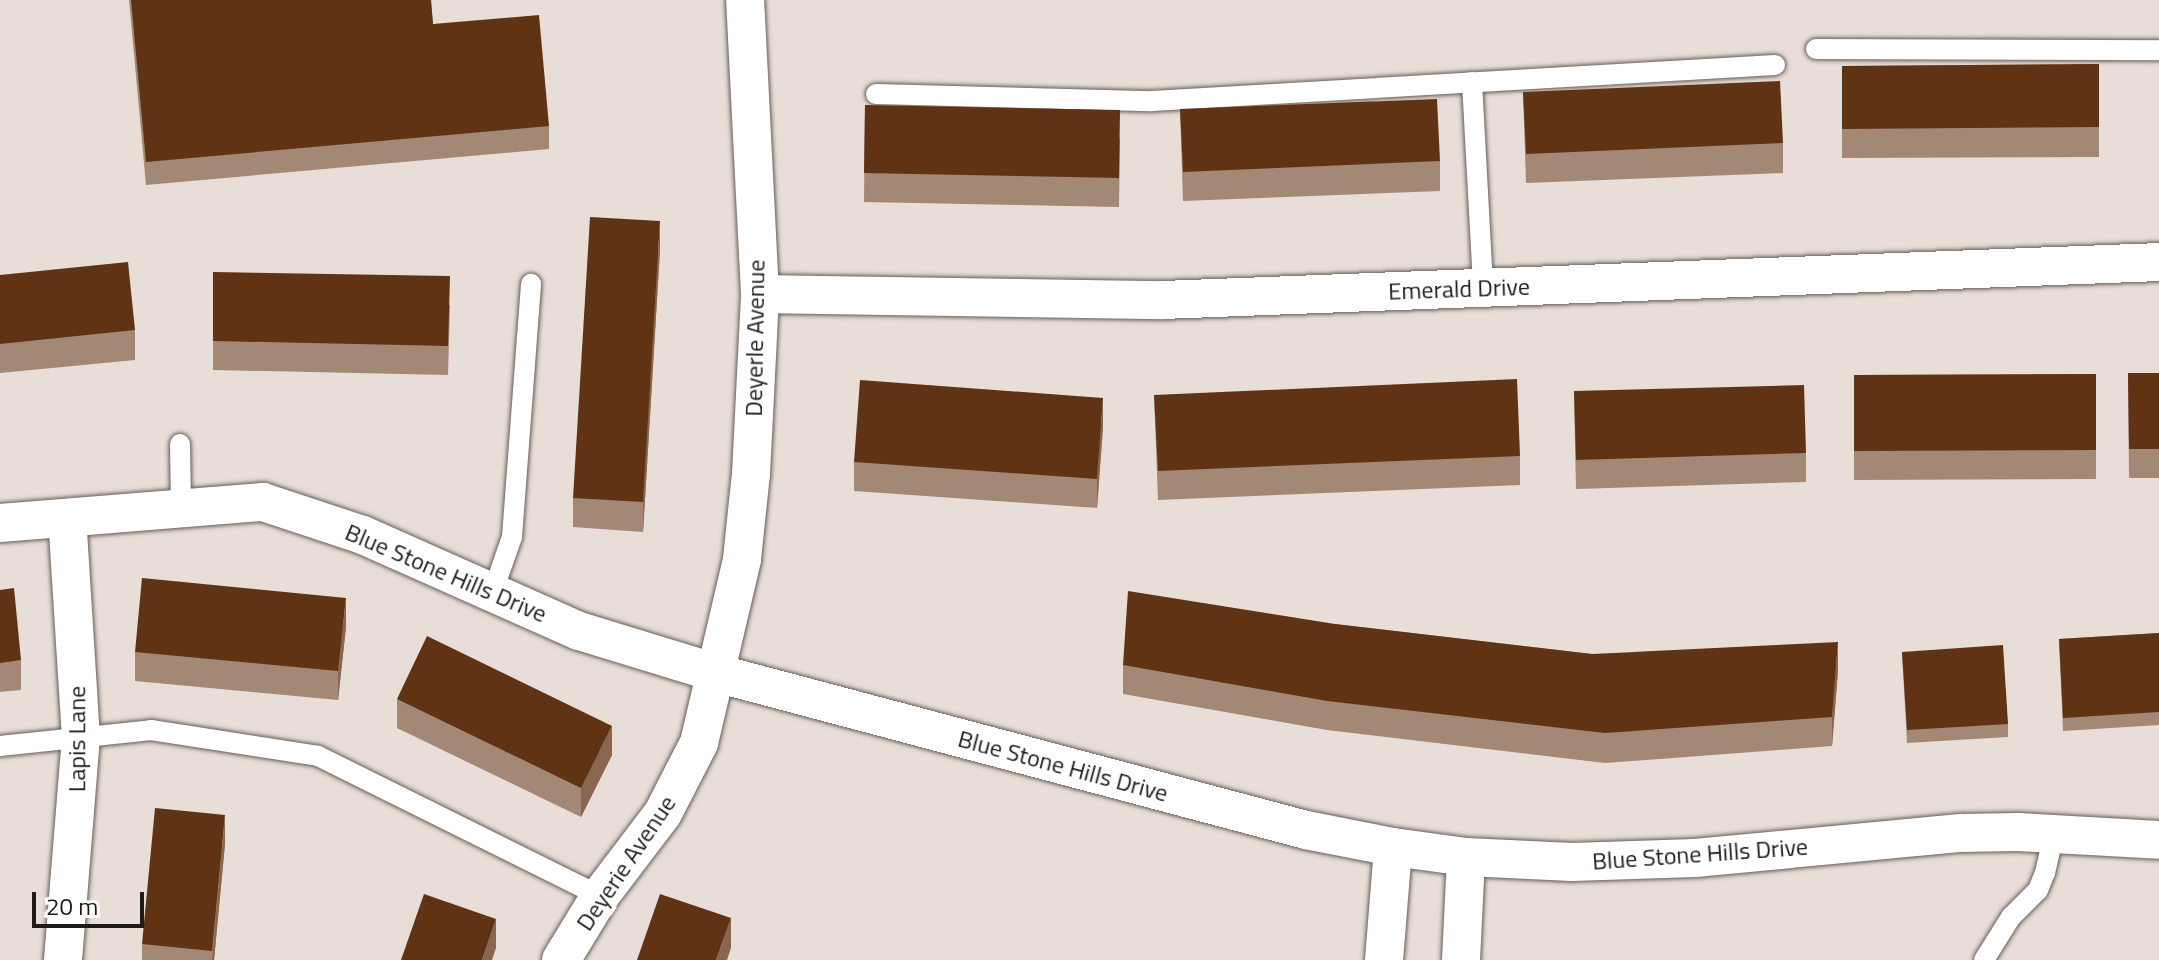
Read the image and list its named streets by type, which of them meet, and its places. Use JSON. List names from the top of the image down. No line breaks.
{"streets":{"street":["Emerald Drive","Deyerle Avenue","Blue Stone Hills Drive","Lapis Lane","Deyerie Avenue"]},"crossings":[["Emerald Drive","Deyerle Avenue"],["Deyerle Avenue","Blue Stone Hills Drive"],["Deyerle Avenue","Deyerie Avenue"],["Blue Stone Hills Drive","Lapis Lane"],["Blue Stone Hills Drive","Deyerie Avenue"]],"scale_bar":"20 m"}
